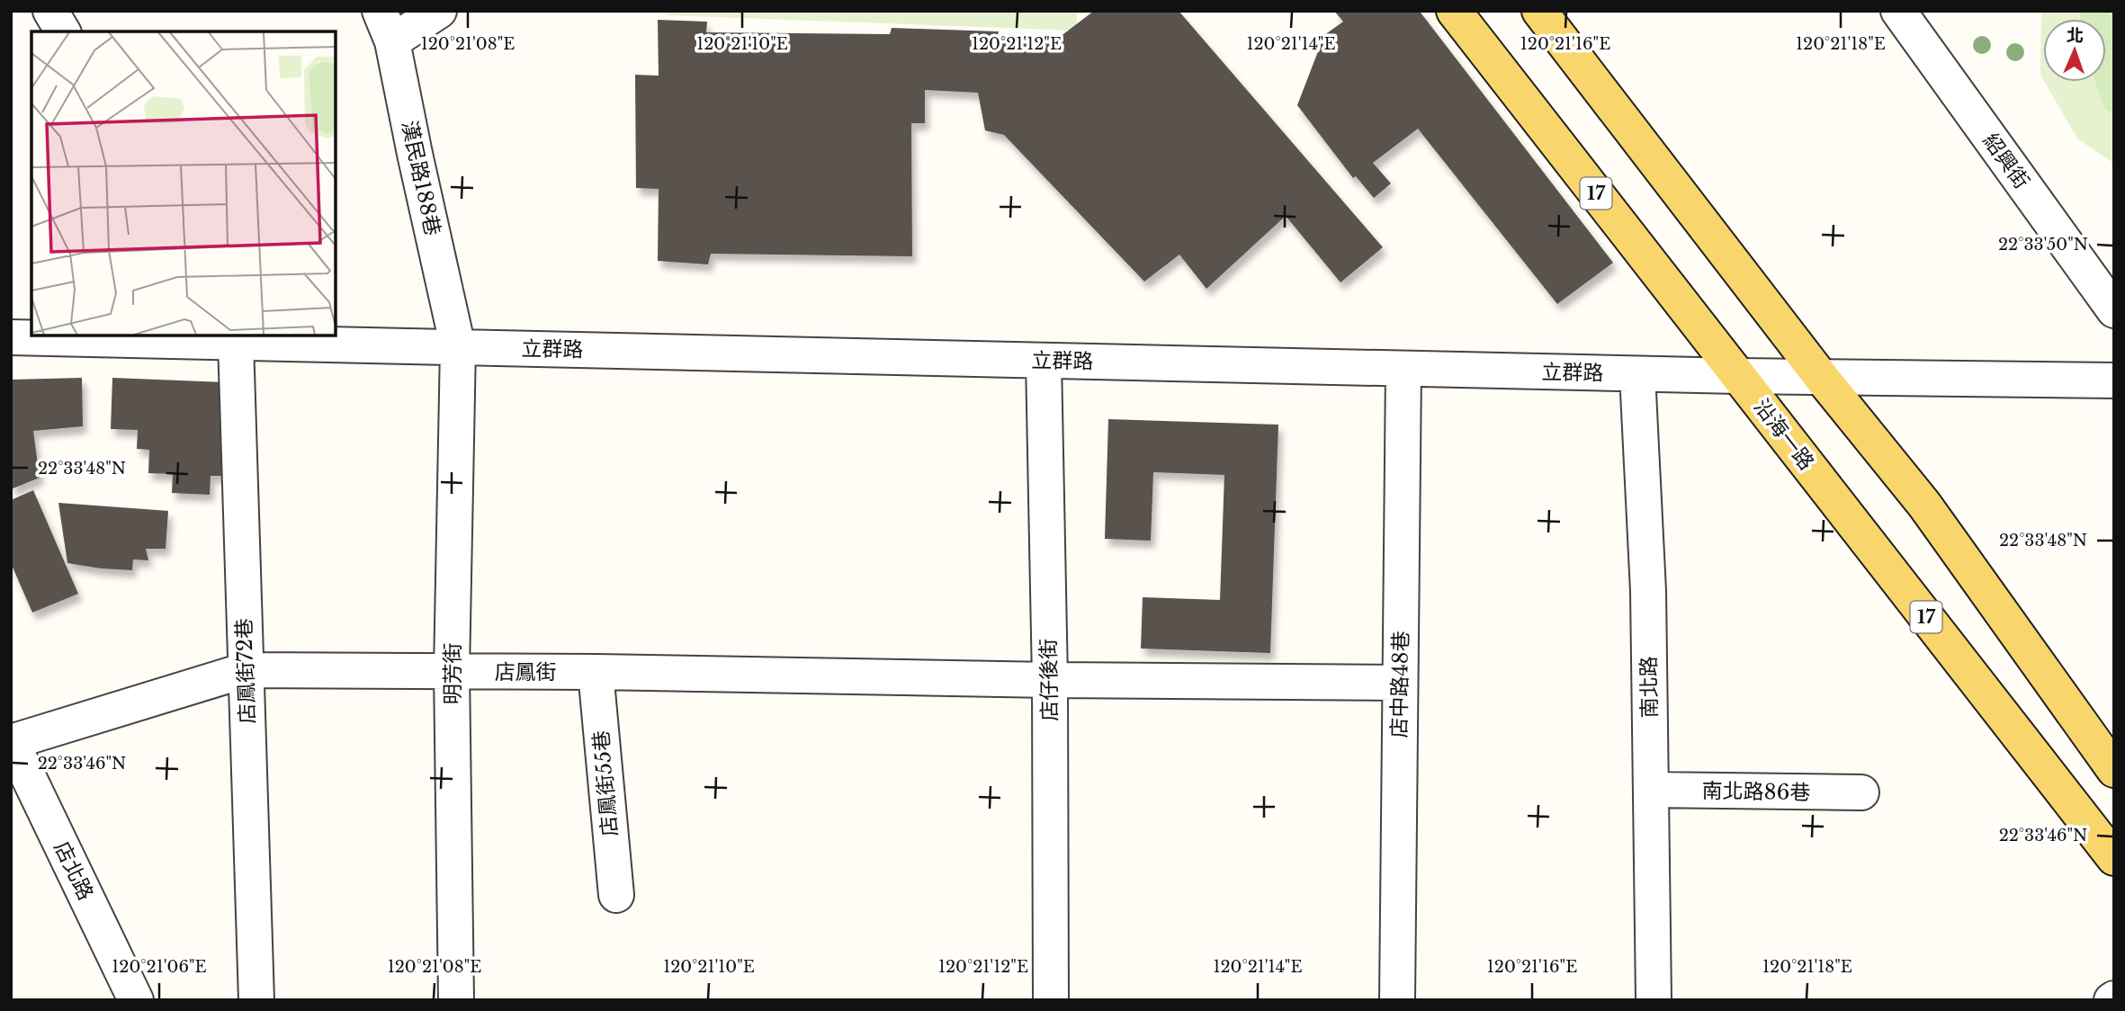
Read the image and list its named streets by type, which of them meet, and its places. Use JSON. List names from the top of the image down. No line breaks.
{"streets":{"main road":["17","沿海一路"],"street":["紹興街","漢民路188巷","立群路","店鳳街72巷","店鳳街","明芳街","店仔後街","店中路48巷","南北路","店鳳街55巷","南北路86巷","店北路"]},"crossings":[["漢民路188巷","立群路"],["漢民路188巷","明芳街"],["立群路","沿海一路"],["立群路","店鳳街72巷"],["立群路","明芳街"],["立群路","店仔後街"],["立群路","店中路48巷"],["立群路","南北路"],["店鳳街72巷","店鳳街"],["店鳳街","明芳街"],["店鳳街","店仔後街"],["店鳳街","店中路48巷"],["店鳳街","店鳳街55巷"],["店鳳街","店北路"],["南北路","南北路86巷"]],"north":"top","coordinates":["120°21'08\"E","120°21'10\"E","120°21'12\"E","120°21'14\"E","120°21'16\"E","120°21'18\"E","22°33'50\"N","22°33'48\"N","22°33'46\"N","120°21'06\"E"]}
